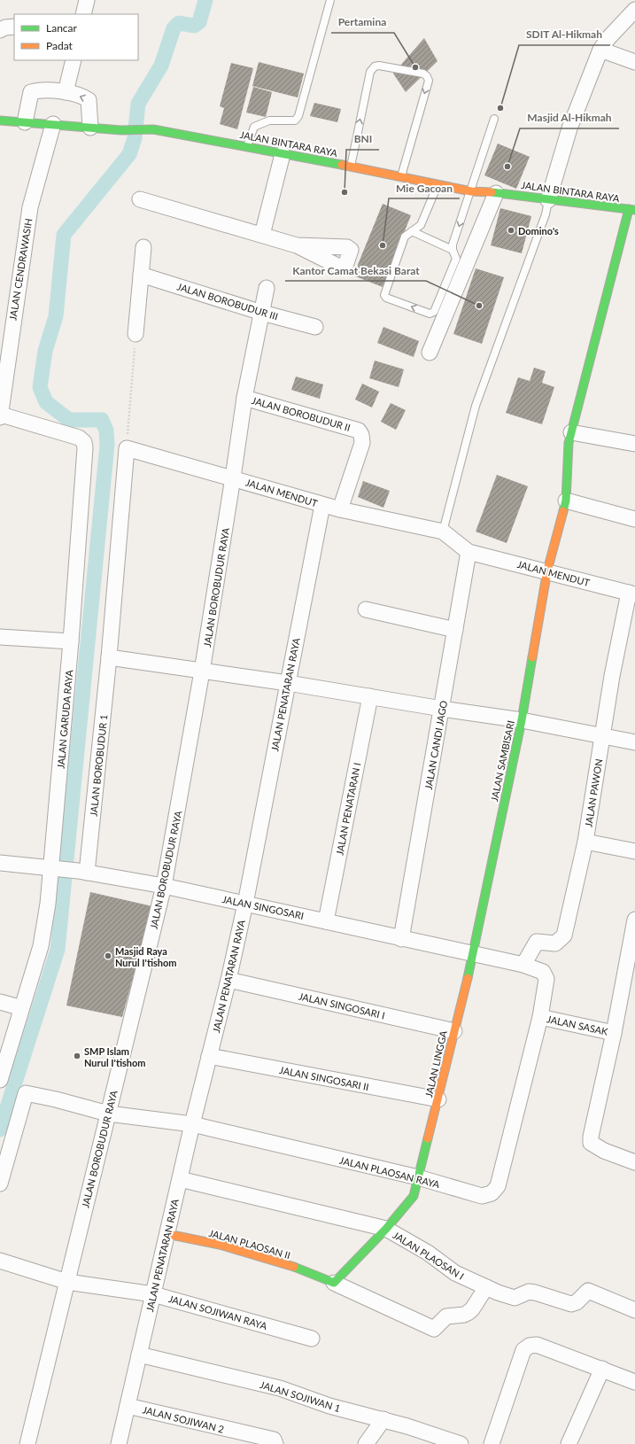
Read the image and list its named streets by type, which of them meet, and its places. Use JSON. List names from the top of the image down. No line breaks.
{"streets":{"street":["JALAN BINTARA RAYA","JALAN CENDRAWASIH","JALAN BOROBUDUR III","JALAN BOROBUDUR II","JALAN MENDUT","JALAN BOROBUDUR RAYA","JALAN PENATARAN RAYA","JALAN GARUDA RAYA","JALAN CANDI JAGO","JALAN SAMBISARI","JALAN BOROBUDUR 1","JALAN PAWON","JALAN PENATARAN I","JALAN SINGOSARI","JALAN SINGOSARI I","JALAN SASAK","JALAN LINGGA","JALAN SINGOSARI II","JALAN PLAOSAN RAYA","JALAN PLAOSAN II","JALAN PLAOSAN I","JALAN SOJIWAN RAYA","JALAN SOJIWAN 1","JALAN SOJIWAN 2"]},"crossings":[["JALAN BINTARA RAYA","JALAN CENDRAWASIH"],["JALAN BINTARA RAYA","JALAN SAMBISARI"],["JALAN CENDRAWASIH","JALAN GARUDA RAYA"],["JALAN BOROBUDUR III","JALAN BOROBUDUR RAYA"],["JALAN BOROBUDUR II","JALAN MENDUT"],["JALAN BOROBUDUR II","JALAN BOROBUDUR RAYA"],["JALAN MENDUT","JALAN BOROBUDUR RAYA"],["JALAN MENDUT","JALAN PENATARAN RAYA"],["JALAN MENDUT","JALAN CANDI JAGO"],["JALAN MENDUT","JALAN SAMBISARI"],["JALAN MENDUT","JALAN PAWON"],["JALAN BOROBUDUR RAYA","JALAN SINGOSARI"],["JALAN BOROBUDUR RAYA","JALAN PLAOSAN RAYA"],["JALAN BOROBUDUR RAYA","JALAN SOJIWAN RAYA"],["JALAN PENATARAN RAYA","JALAN SINGOSARI"],["JALAN PENATARAN RAYA","JALAN SINGOSARI I"],["JALAN PENATARAN RAYA","JALAN SINGOSARI II"],["JALAN PENATARAN RAYA","JALAN PLAOSAN RAYA"],["JALAN PENATARAN RAYA","JALAN PLAOSAN II"],["JALAN PENATARAN RAYA","JALAN PLAOSAN I"],["JALAN PENATARAN RAYA","JALAN SOJIWAN RAYA"],["JALAN PENATARAN RAYA","JALAN SOJIWAN 1"],["JALAN PENATARAN RAYA","JALAN SOJIWAN 2"],["JALAN GARUDA RAYA","JALAN SINGOSARI"],["JALAN CANDI JAGO","JALAN SINGOSARI"],["JALAN SAMBISARI","JALAN SINGOSARI"],["JALAN SAMBISARI","JALAN SASAK"],["JALAN SAMBISARI","JALAN LINGGA"],["JALAN BOROBUDUR 1","JALAN SINGOSARI"],["JALAN PAWON","JALAN SASAK"],["JALAN PENATARAN I","JALAN SINGOSARI"],["JALAN SINGOSARI","JALAN SASAK"],["JALAN SINGOSARI","JALAN LINGGA"],["JALAN SINGOSARI I","JALAN LINGGA"],["JALAN SASAK","JALAN LINGGA"],["JALAN SASAK","JALAN PLAOSAN RAYA"],["JALAN LINGGA","JALAN SINGOSARI II"],["JALAN LINGGA","JALAN PLAOSAN RAYA"],["JALAN LINGGA","JALAN PLAOSAN I"]],"places":["Pertamina","SDIT Al-Hikmah","Masjid Al-Hikmah","BNI","Domino's","Mie Gacoan","Kantor Camat Bekasi Barat","Masjid Raya Nurul I'tishom","SMP Islam Nurul I'tishom"],"legend":["Lancar","Padat"]}
